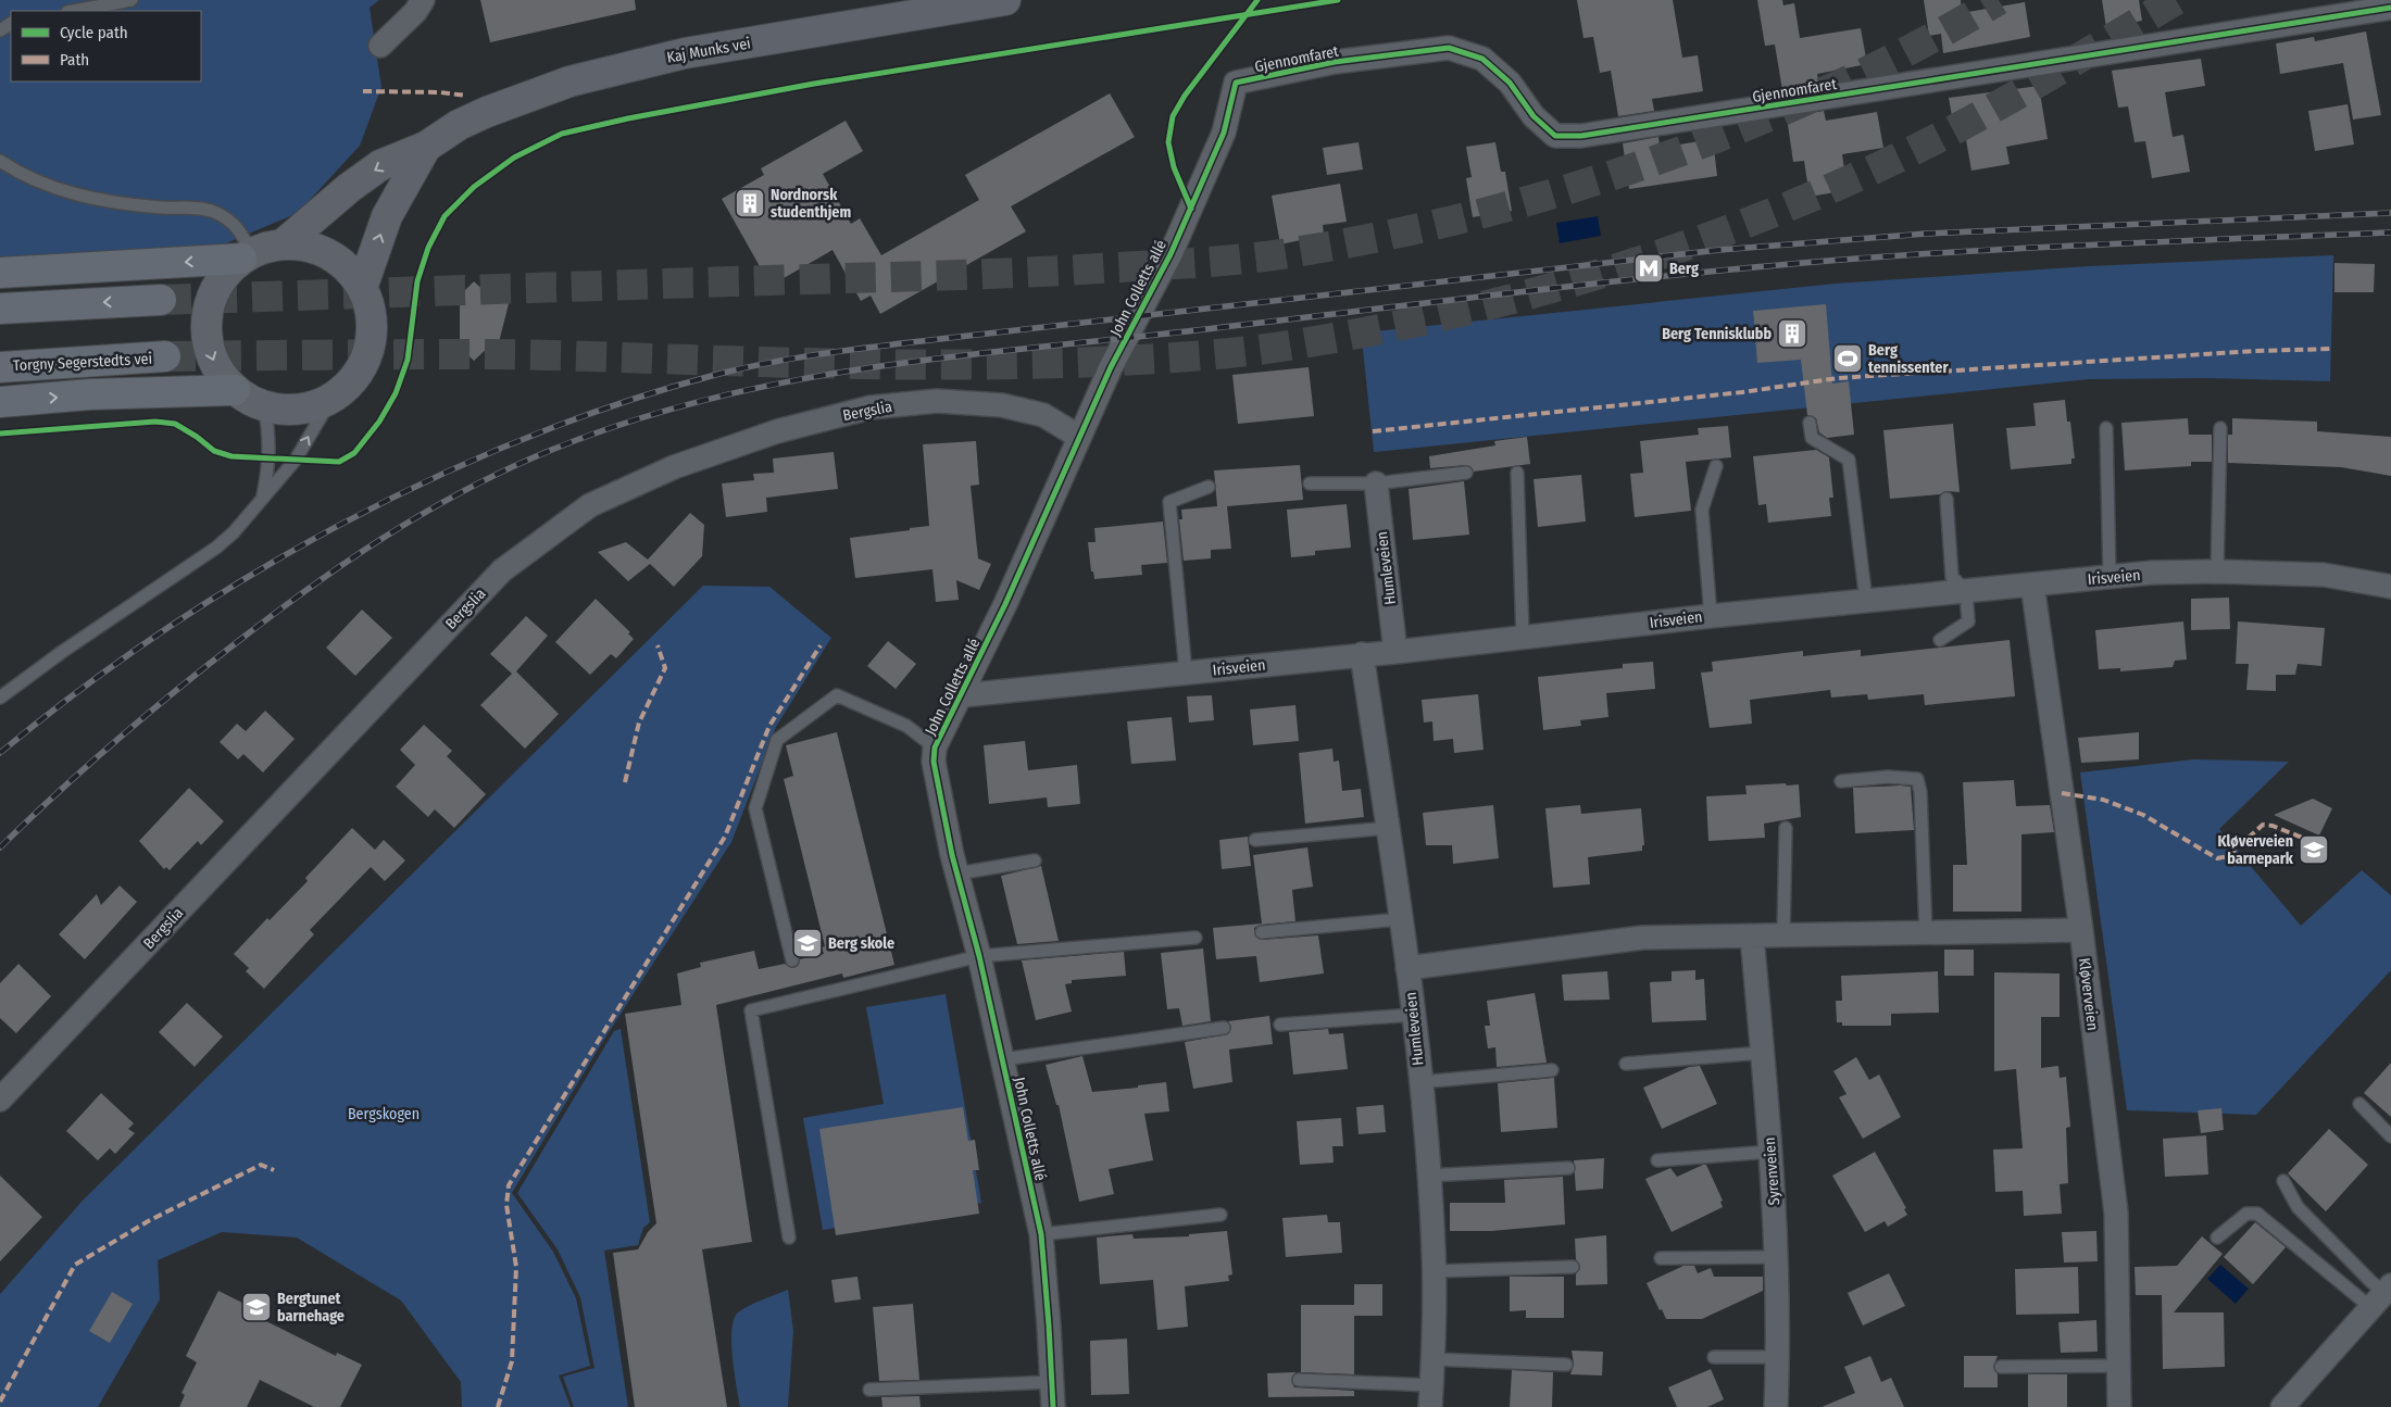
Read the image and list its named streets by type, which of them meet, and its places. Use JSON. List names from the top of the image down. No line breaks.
{"streets":{"highway":["Torgny Segerstedts vei"],"main road":["Kaj Munks vei"],"street":["Gjennomfaret","John Colletts allé","Bergslia","Humleveien","Irisveien","Kløverveien","Syrenveien"]},"crossings":[["Gjennomfaret","John Colletts allé"],["John Colletts allé","Bergslia"],["John Colletts allé","Irisveien"],["Humleveien","Irisveien"],["Irisveien","Kløverveien"]],"parks":["Bergskogen"],"places":{"building":["Nordnorsk studenthjem","Berg Tennisklubb"],"metro station":["Berg"],"sports":["Berg tennissenter"],"school or university":["Kløverveien barnepark","Berg skole","Bergtunet barnehage"]},"legend":["Cycle path","Path"]}
